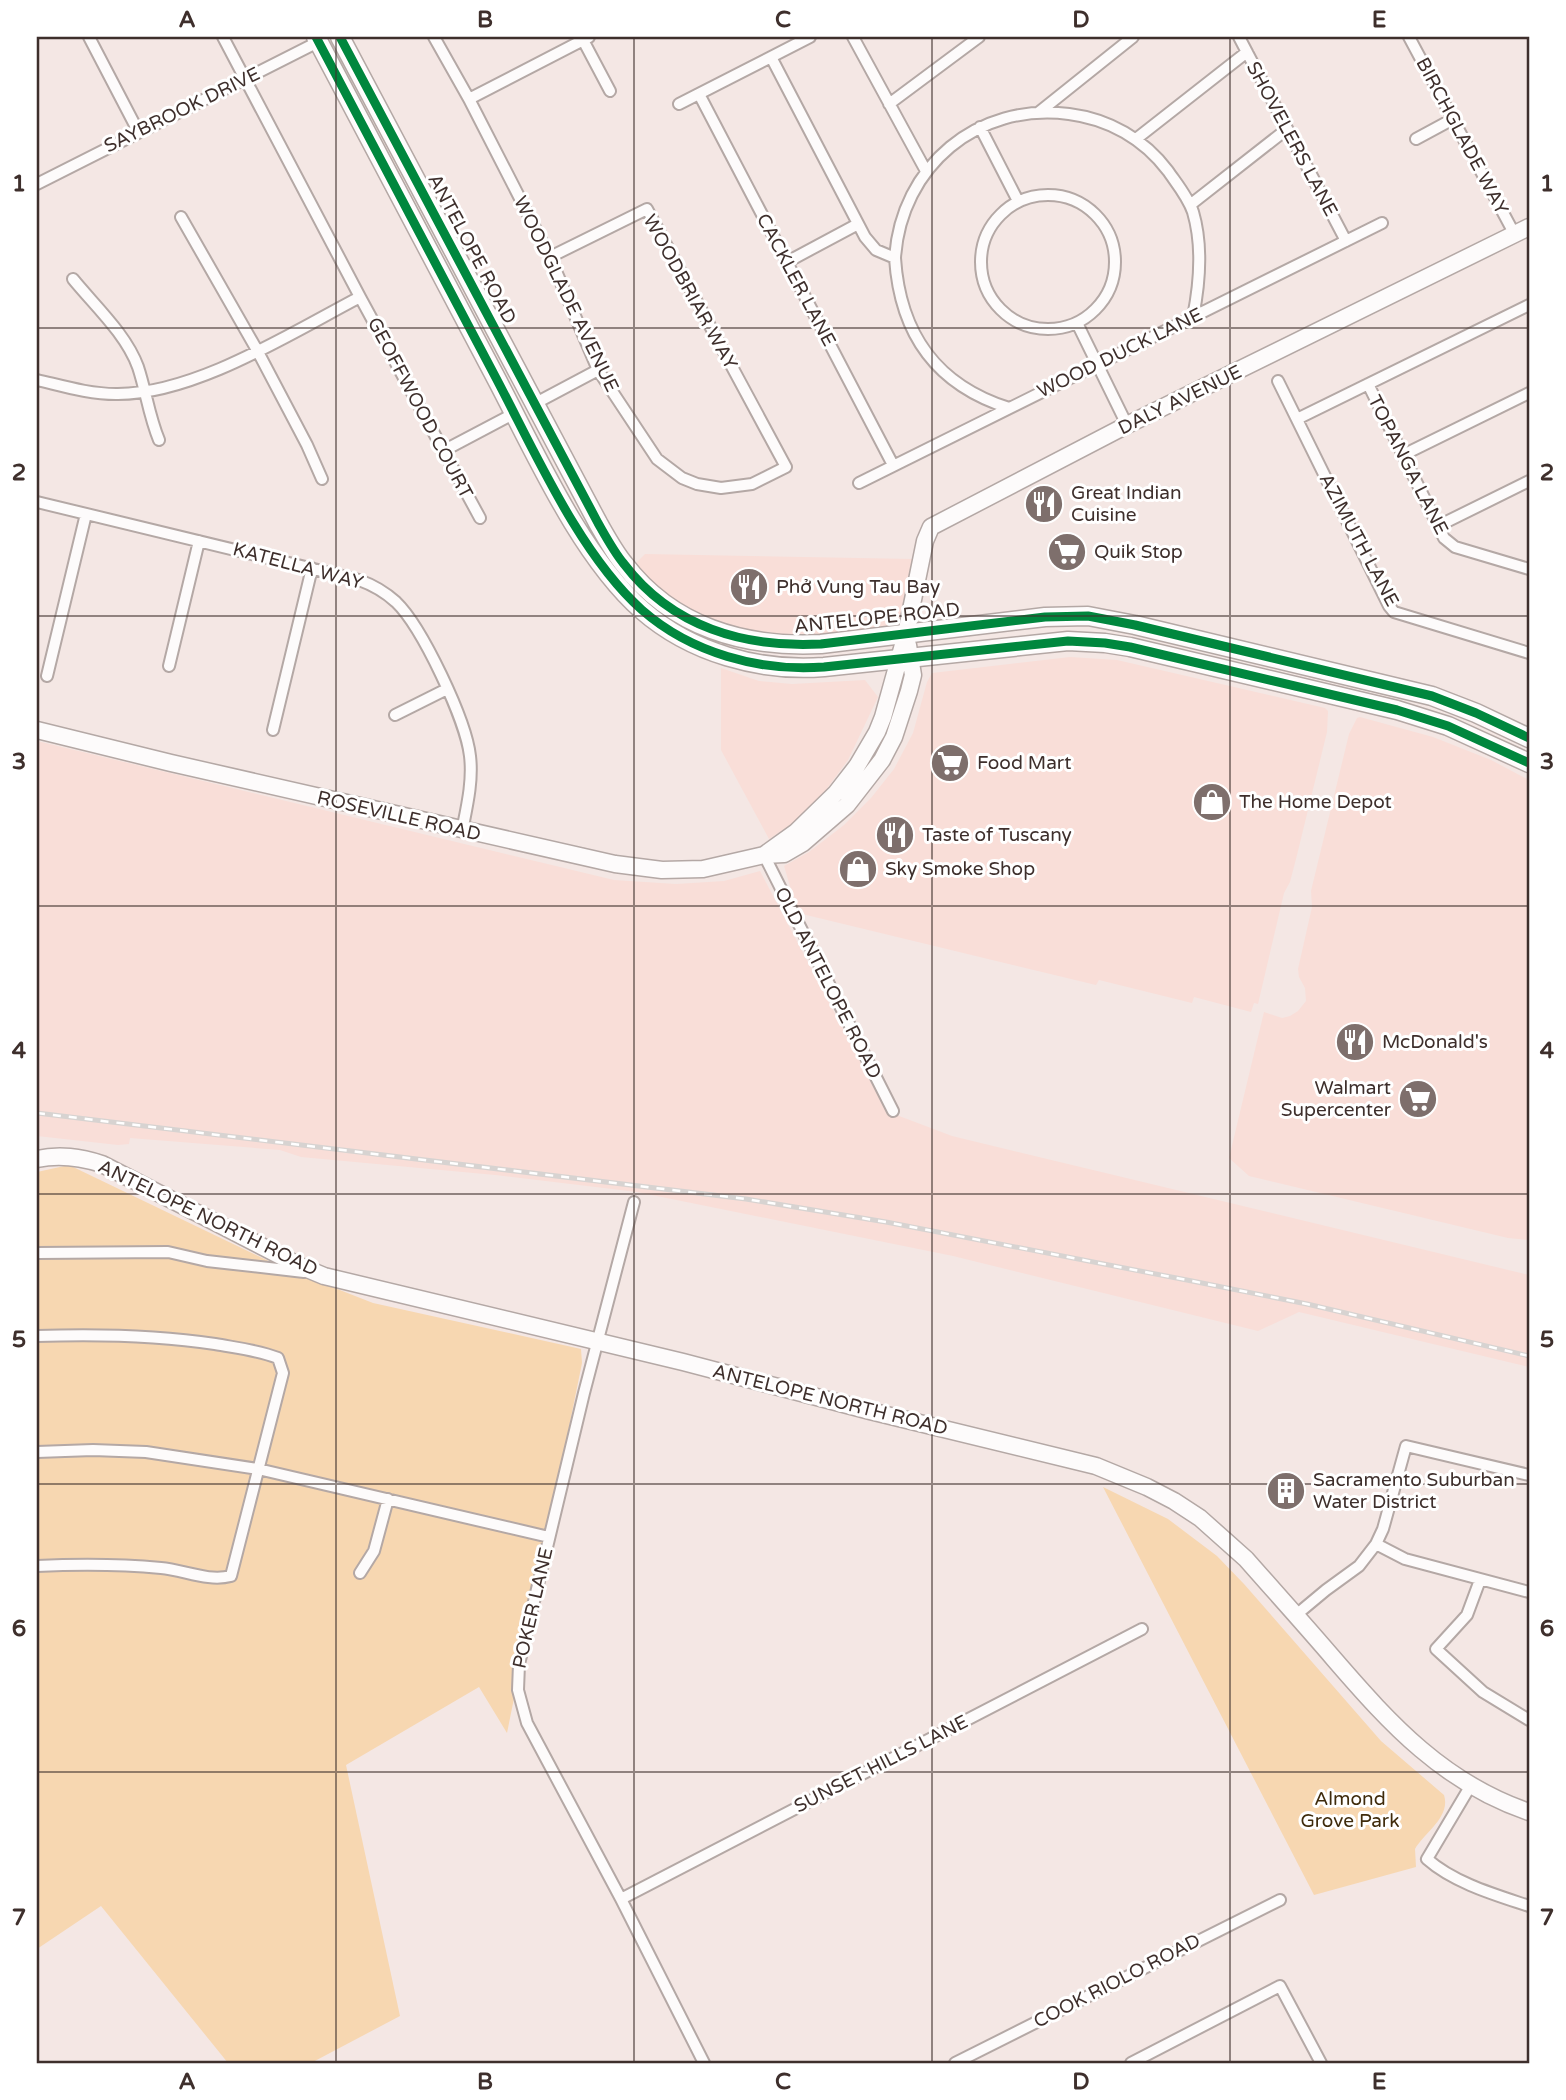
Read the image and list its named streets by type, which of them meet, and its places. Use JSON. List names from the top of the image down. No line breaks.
{"streets":{"main road":["ANTELOPE ROAD","DALY AVENUE","ROSEVILLE ROAD","ANTELOPE NORTH ROAD"],"street":["SAYBROOK DRIVE","BIRCHGLADE WAY","SHOVELERS LANE","CACKLER LANE","WOODBRIAR WAY","WOODGLADE AVENUE","WOOD DUCK LANE","GEOFFWOOD COURT","TOPANGA LANE","AZIMUTH LANE","KATELLA WAY","OLD ANTELOPE ROAD","POKER LANE","SUNSET HILLS LANE","COOK RIOLO ROAD"]},"crossings":[["SAYBROOK DRIVE","ANTELOPE ROAD"],["SAYBROOK DRIVE","GEOFFWOOD COURT"],["BIRCHGLADE WAY","DALY AVENUE"],["SHOVELERS LANE","WOOD DUCK LANE"],["ANTELOPE ROAD","DALY AVENUE"],["ANTELOPE ROAD","ROSEVILLE ROAD"],["CACKLER LANE","WOOD DUCK LANE"],["WOODBRIAR WAY","WOODGLADE AVENUE"],["DALY AVENUE","ROSEVILLE ROAD"],["KATELLA WAY","ROSEVILLE ROAD"],["ROSEVILLE ROAD","OLD ANTELOPE ROAD"],["ANTELOPE NORTH ROAD","POKER LANE"],["POKER LANE","SUNSET HILLS LANE"]],"parks":["Almond Grove Park"],"places":{"restaurant":["Great Indian Cuisine","Phở Vung Tau Bay","Taste of Tuscany","McDonald's"],"supermarket":["Quik Stop","Food Mart","Walmart Supercenter"],"shop":["The Home Depot","Sky Smoke Shop"],"building":["Sacramento Suburban Water District"]},"grid":{"columns":["A","B","C","D","E"],"rows":["1","2","3","4","5","6","7"]}}
